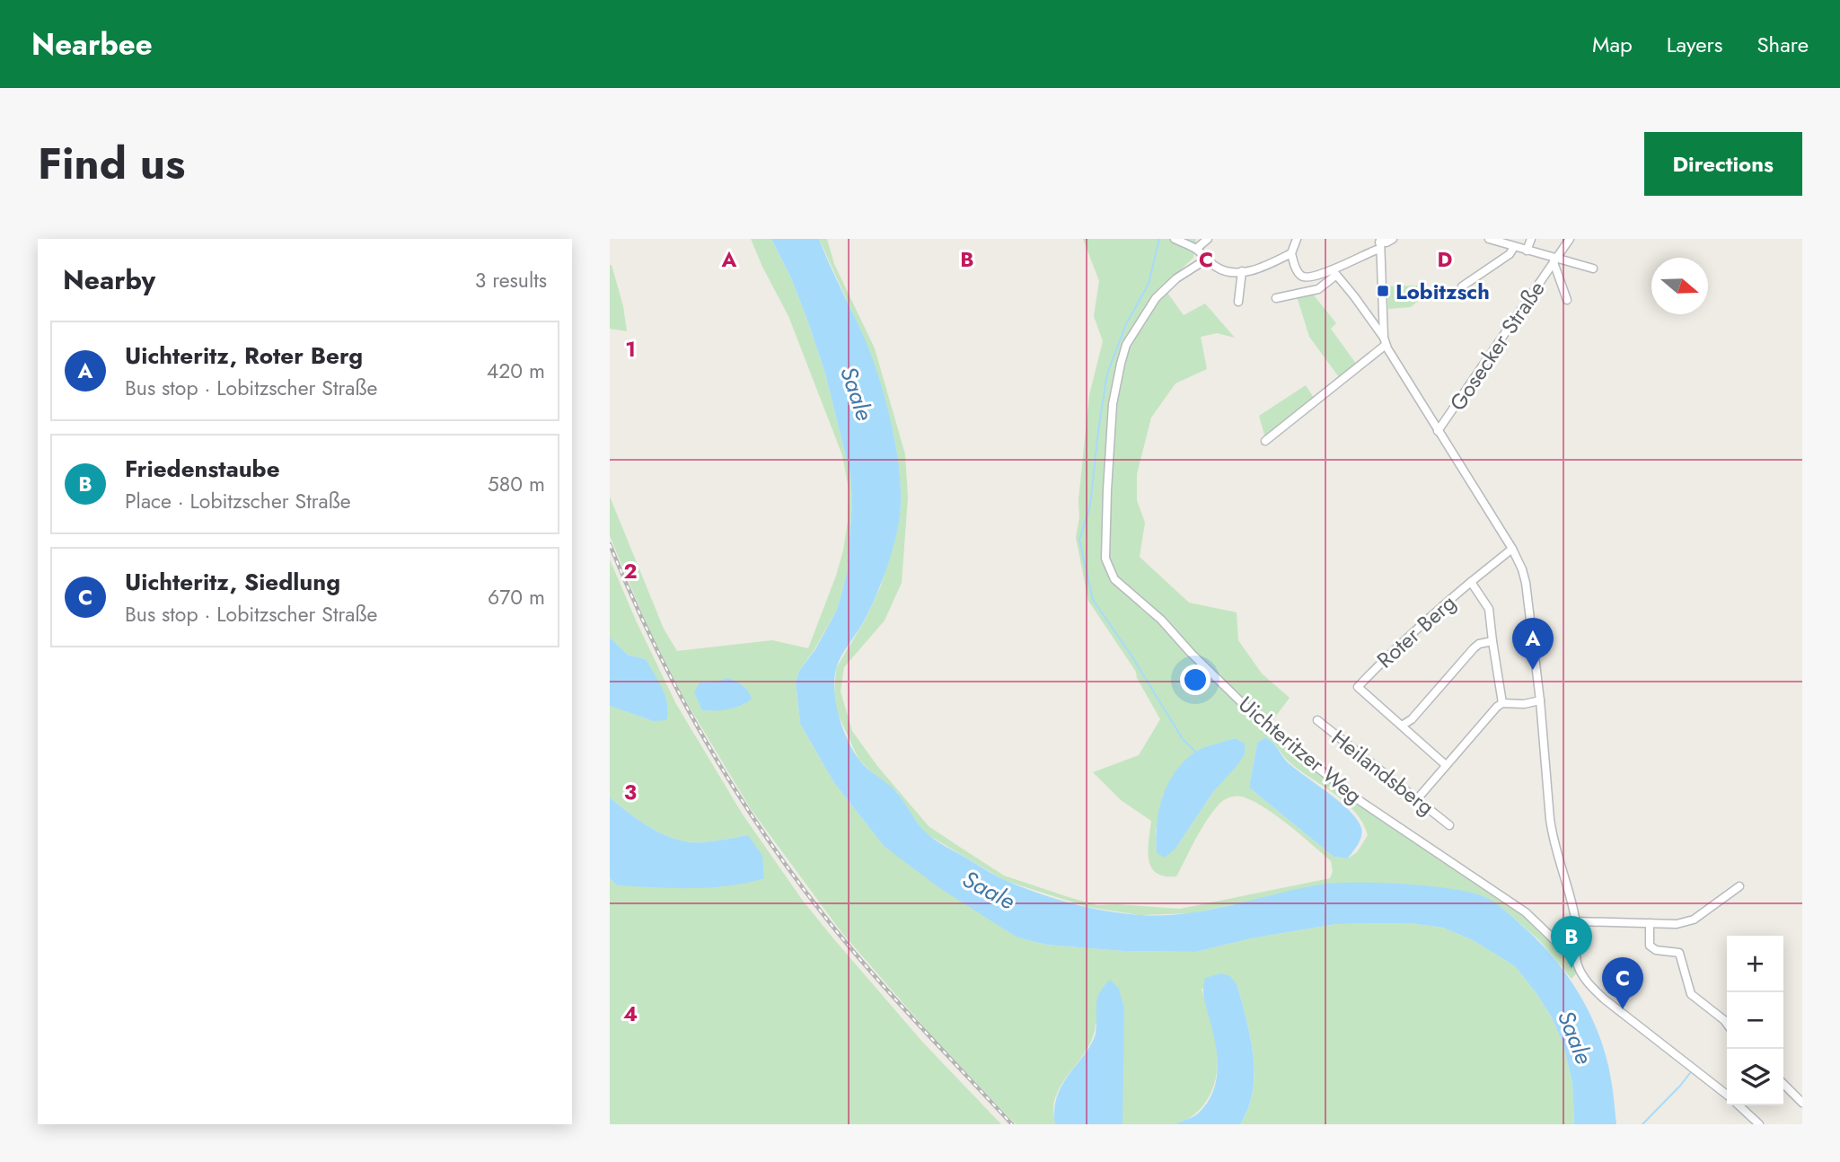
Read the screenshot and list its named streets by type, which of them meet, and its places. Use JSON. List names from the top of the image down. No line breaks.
{"streets":{"street":["Gosecker Straße","Roter Berg","Uichteritzer Weg","Heilandsberg"]},"water":["Saale"],"places":{"transit":["Lobitzsch"]},"north":"right","page":{"header":"Nearbee","nav":["Map","Layers","Share"],"title":"Find us","buttons":"Directions","heading":["Nearby","3 results"],"list":[{"mark":"A","name":"Uichteritz, Roter Berg","note":"Bus stop · Lobitzscher Straße","value":"420 m"},{"mark":"B","name":"Friedenstaube","note":"Place · Lobitzscher Straße","value":"580 m"},{"mark":"C","name":"Uichteritz, Siedlung","note":"Bus stop · Lobitzscher Straße","value":"670 m"}],"pins":["A","B","C"],"map_buttons":["+","−"]},"grid":{"columns":["A","B","C","D"],"rows":["1","2","3","4"]}}
